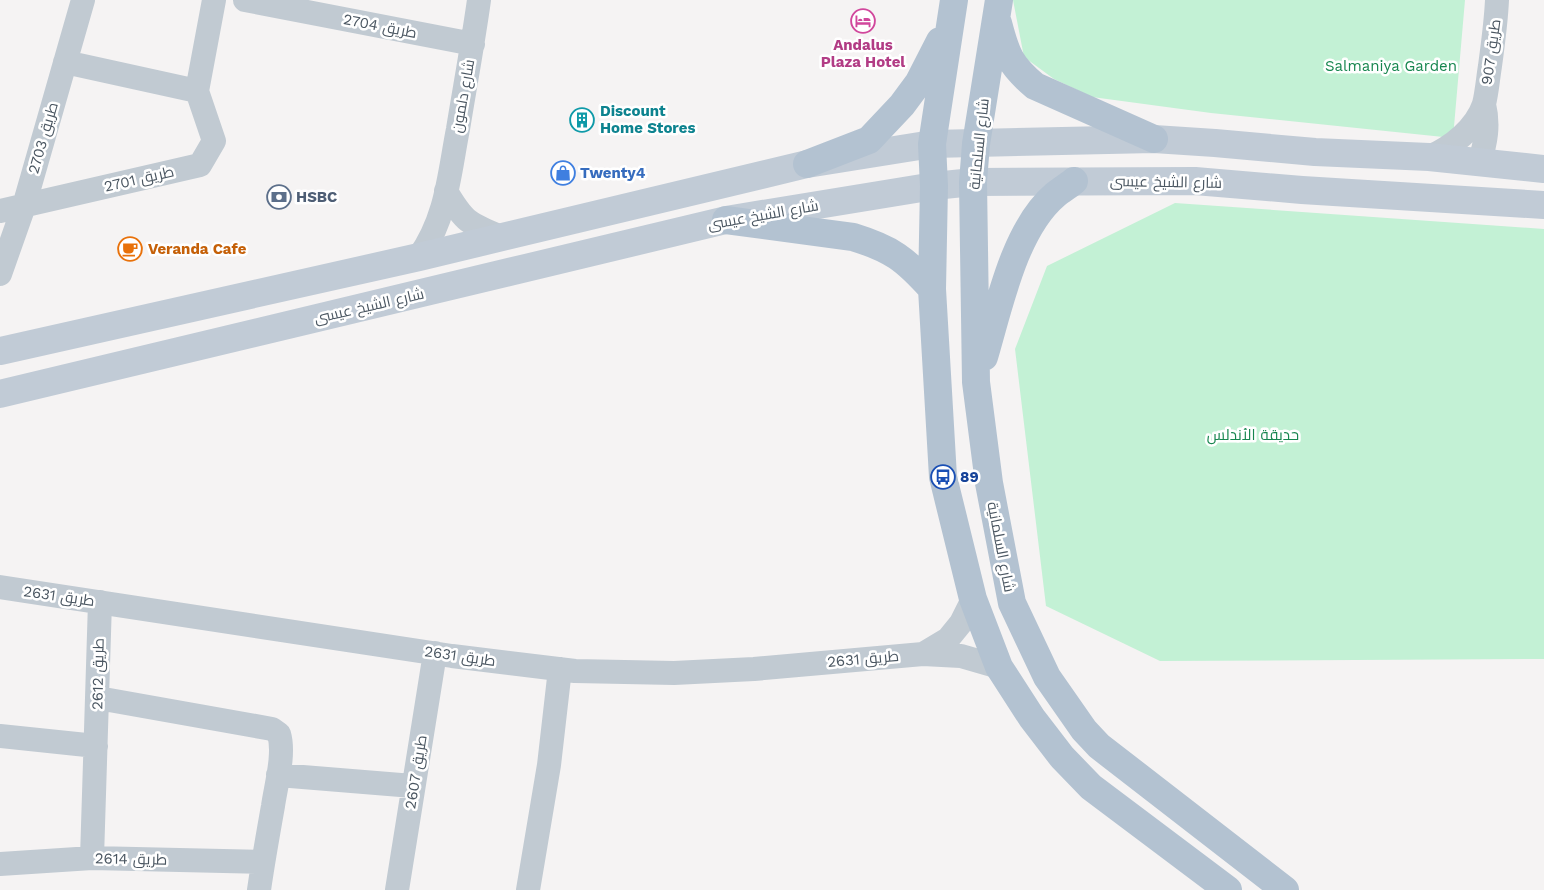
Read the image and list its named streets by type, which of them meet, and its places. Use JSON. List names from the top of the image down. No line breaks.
{"streets":{"main road":["شارع السلمانية","شارع الشيخ عيسى"],"street":["طريق 2704","طريق 907","شارع دلمون","طريق 2703","طريق 2701","طريق 2631","طريق 2612","طريق 2607","طريق 2614"]},"crossings":[["طريق 2704","شارع دلمون"],["طريق 2703","طريق 2701"],["شارع السلمانية","شارع الشيخ عيسى"],["طريق 2631","طريق 2612"],["طريق 2631","طريق 2607"],["طريق 2612","طريق 2614"]],"parks":["Salmaniya Garden","حديقة الأندلس"],"places":{"hotel":["Andalus Plaza Hotel"],"building":["Discount Home Stores"],"shop":["Twenty4"],"bank":["HSBC"],"cafe":["Veranda Cafe"],"bus stop":["89"]}}
